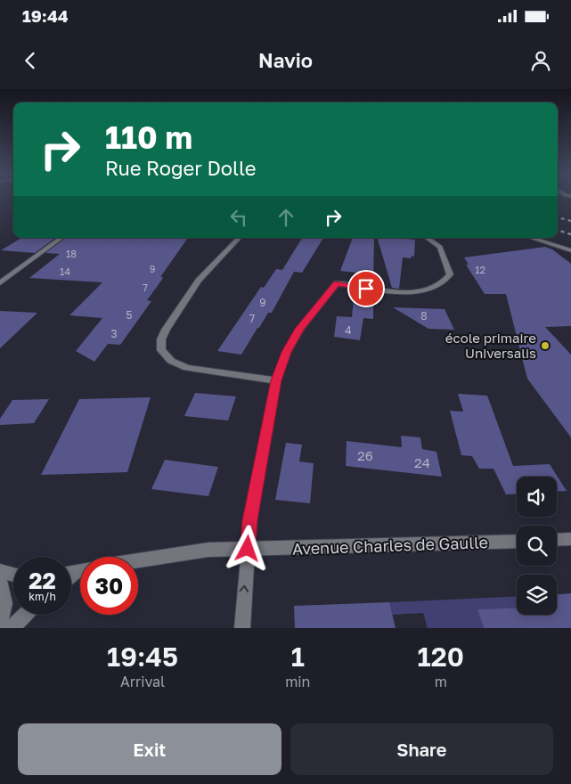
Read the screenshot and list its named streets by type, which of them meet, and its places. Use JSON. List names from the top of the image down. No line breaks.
{"streets":{"street":["Avenue Charles de Gaulle"]},"places":["école primaire Universalis"],"house_numbers":["18","9","12","14","7","9","5","8","7","4","3","26","24"],"page":{"status":"19:44","header":"Navio","turn":["110 m","Rue Roger Dolle"],"speed":"22 km/h","limit":"30","eta":["19:45","Arrival","1","min","120","m"],"buttons":["Exit","Share"]}}
